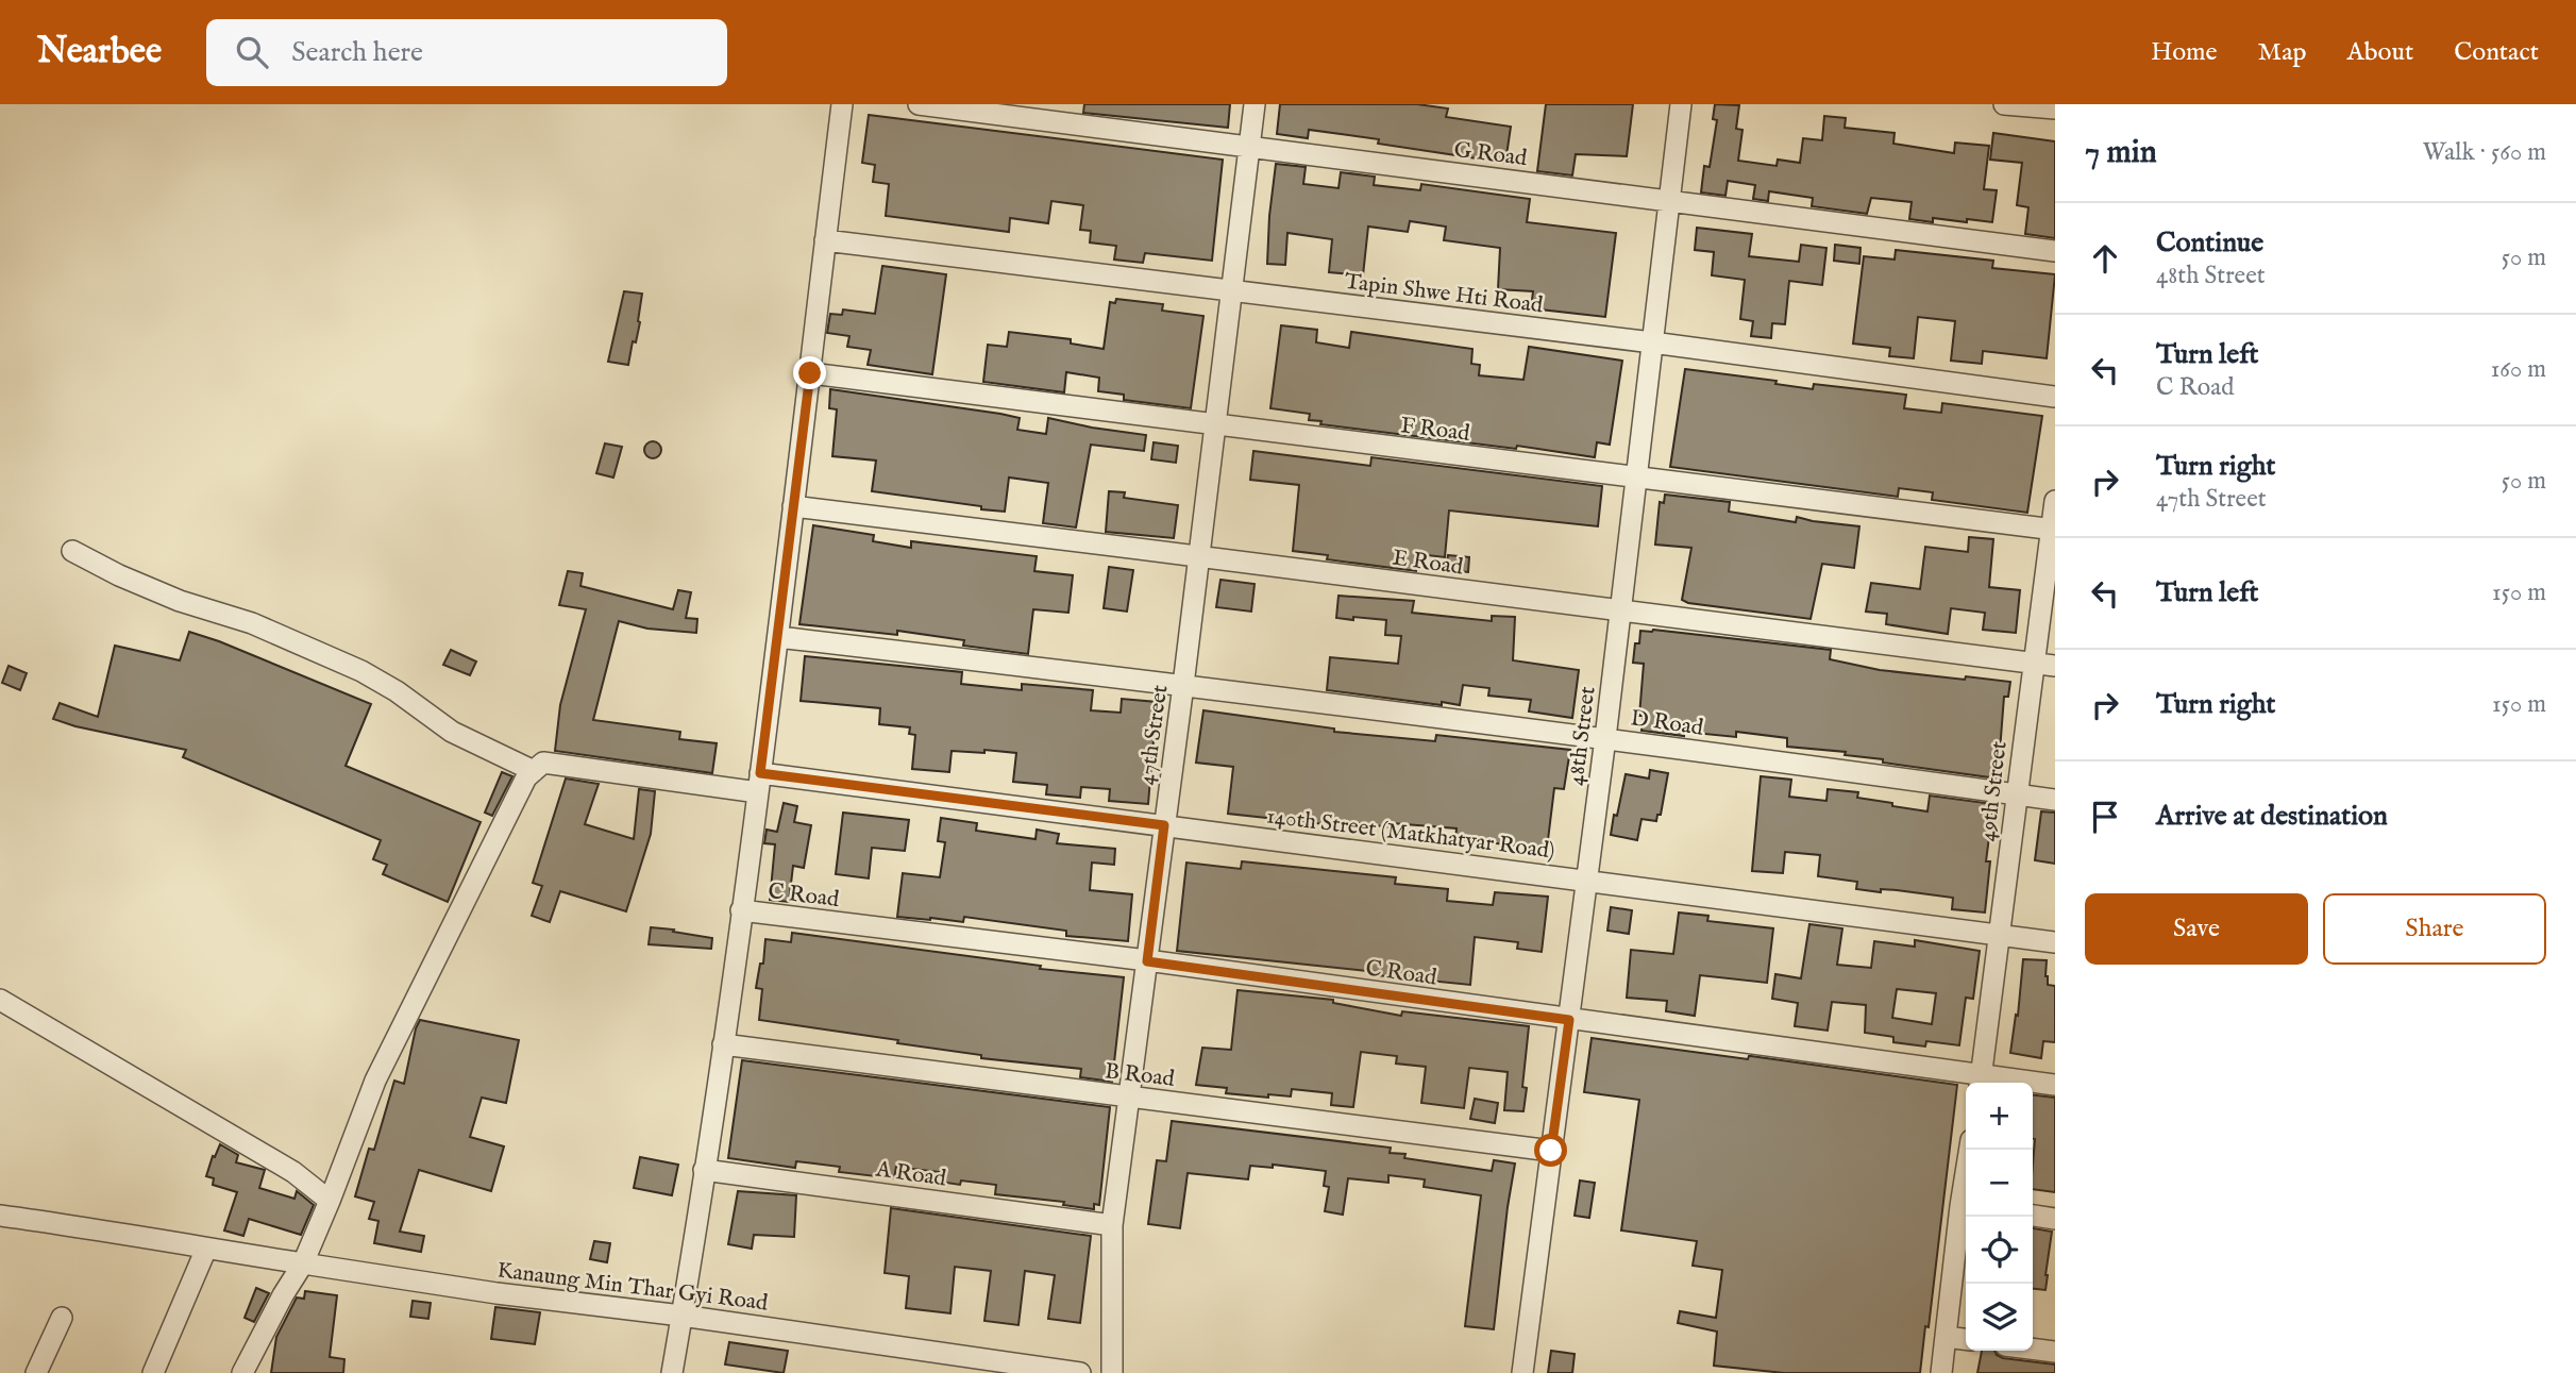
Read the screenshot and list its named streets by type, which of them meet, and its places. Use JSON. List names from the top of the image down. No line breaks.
{"streets":{"street":["G Road","Tapin Shwe Hti Road","F Road","E Road","D Road","47th Street","48th Street","49th Street","140th Street (Matkhatyar Road)","C Road","B Road","A Road","Kanaung Min Thar Gyi Road"]},"crossings":[["G Road","47th Street"],["G Road","48th Street"],["Tapin Shwe Hti Road","47th Street"],["Tapin Shwe Hti Road","48th Street"],["F Road","47th Street"],["F Road","48th Street"],["F Road","49th Street"],["E Road","47th Street"],["E Road","48th Street"],["E Road","49th Street"],["D Road","47th Street"],["D Road","48th Street"],["D Road","49th Street"],["47th Street","140th Street (Matkhatyar Road)"],["47th Street","C Road"],["47th Street","B Road"],["47th Street","A Road"],["48th Street","140th Street (Matkhatyar Road)"],["48th Street","C Road"],["48th Street","B Road"],["49th Street","140th Street (Matkhatyar Road)"],["49th Street","C Road"]],"page":{"header":"Nearbee","search":"Search here","nav":["Home","Map","About","Contact"],"heading":["7 min","Walk · 560 m"],"list":[["Continue","48th Street","50 m"],["Turn left","C Road","160 m"],["Turn right","47th Street","50 m"],["Turn left","150 m"],["Turn right","150 m"],"Arrive at destination"],"buttons":["Save","Share"],"map_buttons":["+","−"]}}
